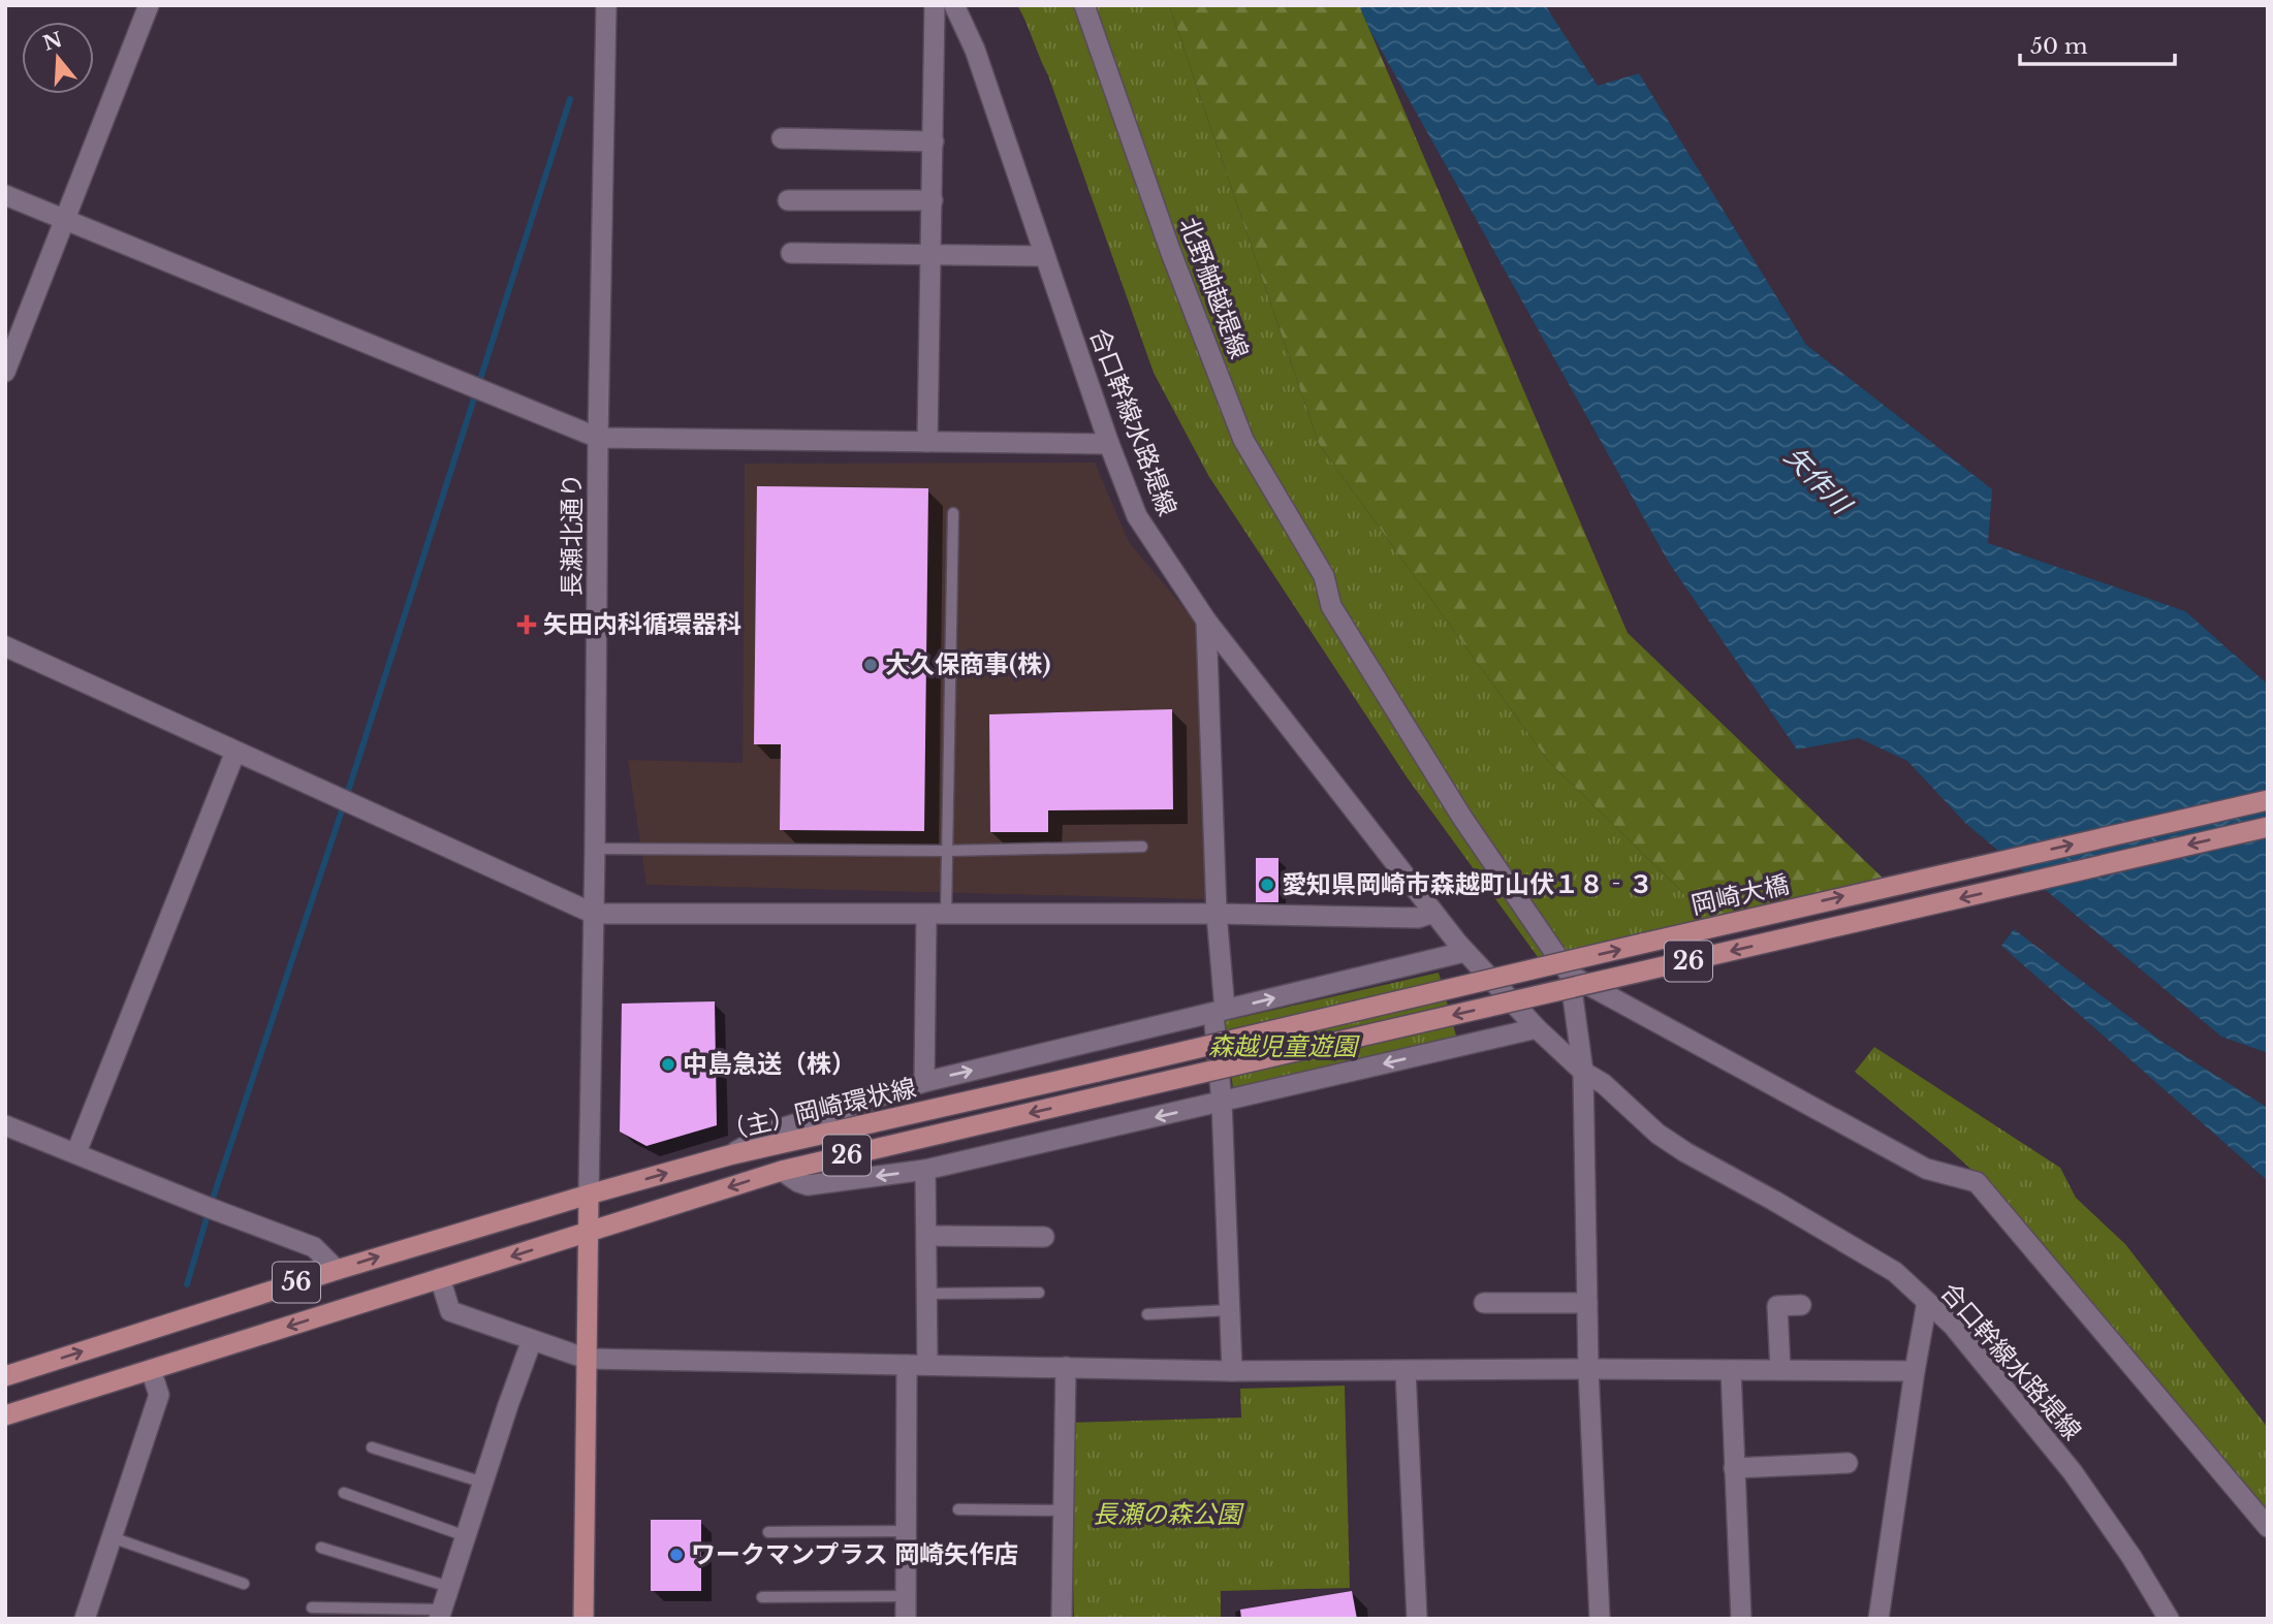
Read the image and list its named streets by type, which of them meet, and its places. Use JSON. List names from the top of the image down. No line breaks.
{"streets":{"main road":["岡崎大橋","26","（主）岡崎環状線","56"],"street":["北野舳越堤線","合口幹線水路堤線","長瀬北通り"]},"crossings":[["長瀬北通り","（主）岡崎環状線"],["長瀬北通り","56"],["岡崎大橋","（主）岡崎環状線"],["（主）岡崎環状線","56"]],"water":["矢作川"],"parks":["森越児童遊園","長瀬の森公園"],"places":{"health":["矢田内科循環器科"],"other":["大久保商事(株)","愛知県岡崎市森越町山伏１８‐３","中島急送（株）","ワークマンプラス 岡崎矢作店"]},"scale_bar":"50 m","north":"top"}
